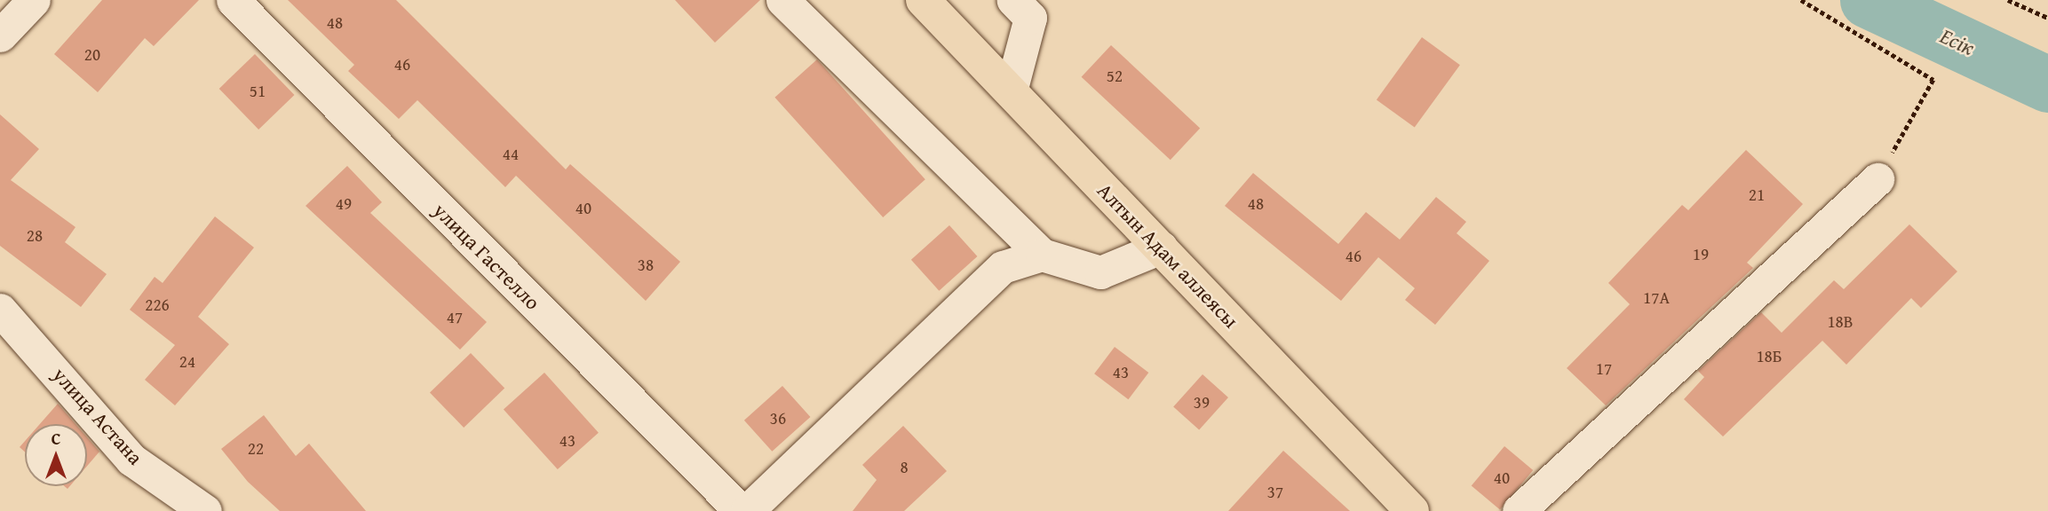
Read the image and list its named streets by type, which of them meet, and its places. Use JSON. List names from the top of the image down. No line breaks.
{"streets":{"main road":["Алтын Адам аллеясы"],"street":["улица Гастелло","улица Астана"]},"water":["Есік"],"house_numbers":["48","20","46","52","51","44","21","49","48","40","28","19","46","38","17А","226","47","18В","18Б","24","17","43","39","36","43","22","8","40","37"],"north":"top"}
